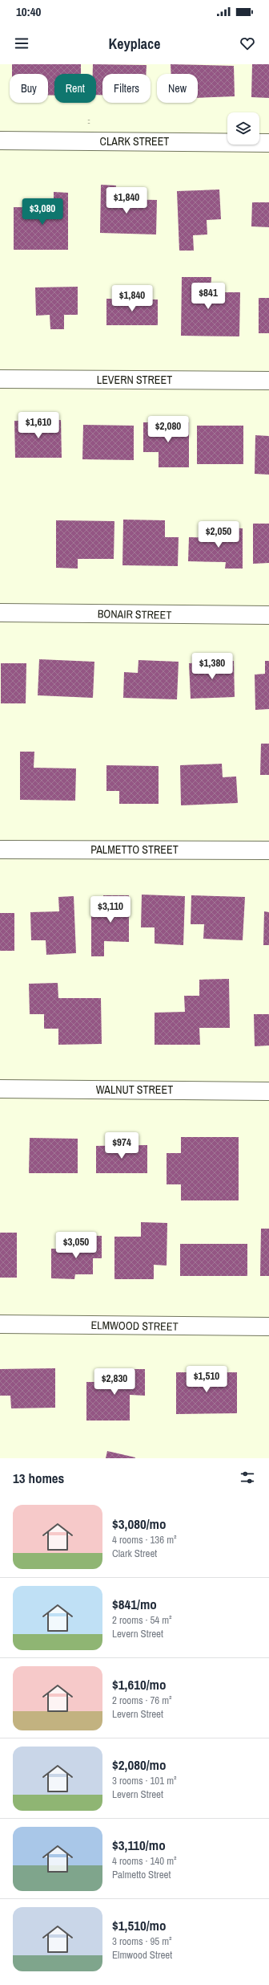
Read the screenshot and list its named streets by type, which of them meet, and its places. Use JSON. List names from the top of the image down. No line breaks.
{"streets":{"street":["CLARK STREET","LEVERN STREET","BONAIR STREET","PALMETTO STREET","WALNUT STREET","ELMWOOD STREET"]},"page":{"status":"10:40","header":"Keyplace","chip":["Buy","Rent","Filters","New"],"price":["$1,840","$3,080","$841","$1,840","$1,610","$2,080","$2,050","$1,380","$3,110","$974","$3,050","$1,510","$2,830"],"heading":"13 homes","list":[{"name":"$3,080/mo","note":"4 rooms · 136 m² · Clark Street"},{"name":"$841/mo","note":"2 rooms · 54 m² · Levern Street"},{"name":"$1,610/mo","note":"2 rooms · 76 m² · Levern Street"},{"name":"$2,080/mo","note":"3 rooms · 101 m² · Levern Street"},{"name":"$3,110/mo","note":"4 rooms · 140 m² · Palmetto Street"},{"name":"$1,510/mo","note":"3 rooms · 95 m² · Elmwood Street"}]}}
